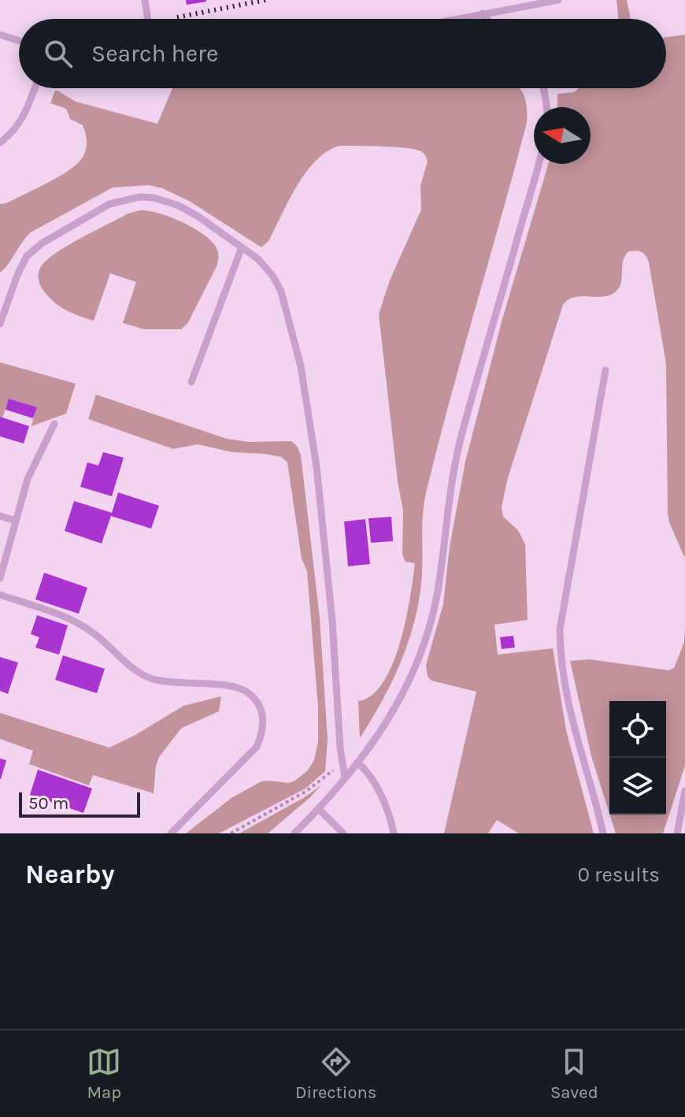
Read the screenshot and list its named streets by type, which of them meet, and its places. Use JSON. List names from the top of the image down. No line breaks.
{"scale_bar":"50 m","north":"left","page":{"search":"Search here","scale":"50 m","heading":["Nearby","0 results"],"nav":["Map","Directions","Saved"]}}
